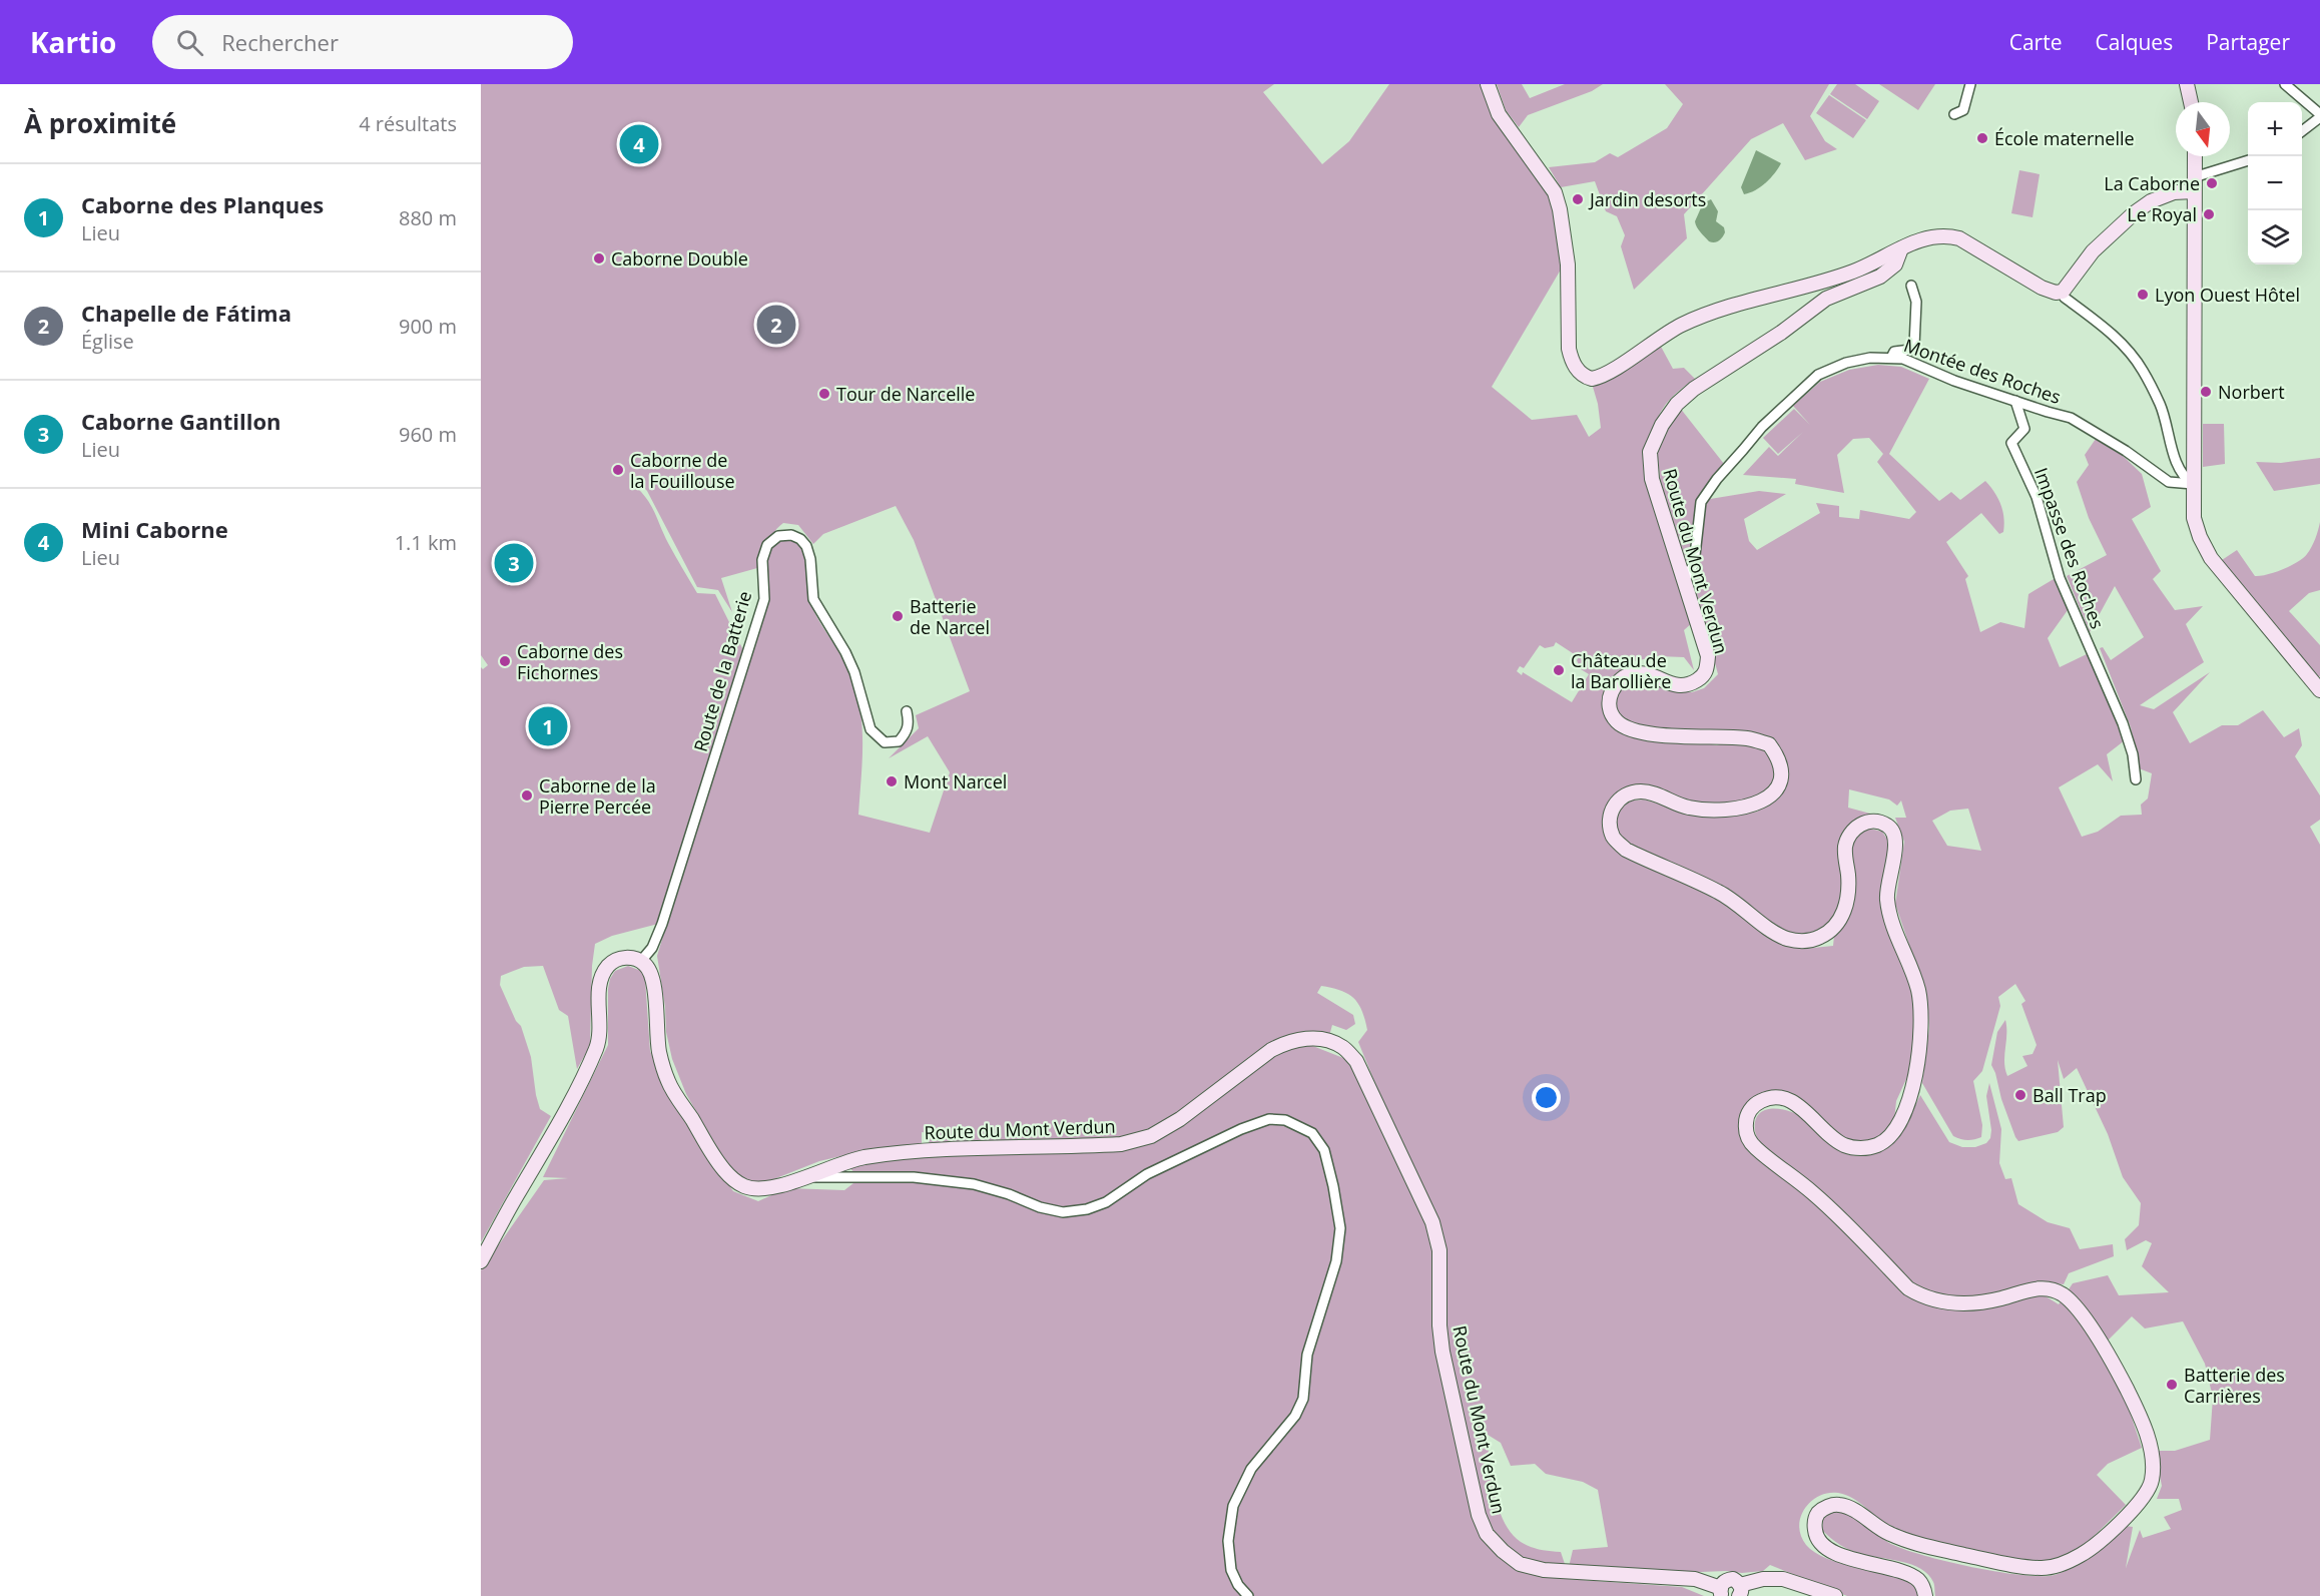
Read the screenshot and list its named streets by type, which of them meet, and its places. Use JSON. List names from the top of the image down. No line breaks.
{"streets":{"street":["Montée des Roches","Impasse des Roches","Route du Mont Verdun","Route de la Batterie"]},"crossings":[["Montée des Roches","Impasse des Roches"],["Montée des Roches","Route du Mont Verdun"],["Route du Mont Verdun","Route de la Batterie"]],"places":["École maternelle","La Caborne","Jardin desorts","Le Royal","Caborne Double","Lyon Ouest Hôtel","Norbert","Tour de Narcelle","Caborne de la Fouillouse","Batterie de Narcel","Caborne des Fichornes","Château de la Barollière","Mont Narcel","Caborne de la Pierre Percée","Ball Trap","Batterie des Carrières"],"north":"bottom","page":{"header":"Kartio","search":"Rechercher","nav":["Carte","Calques","Partager"],"heading":["À proximité","4 résultats"],"map_buttons":["+","−"],"pins":["4","2","3","1"],"list":[{"mark":"1","name":"Caborne des Planques","note":"Lieu","value":"880 m"},{"mark":"2","name":"Chapelle de Fátima","note":"Église","value":"900 m"},{"mark":"3","name":"Caborne Gantillon","note":"Lieu","value":"960 m"},{"mark":"4","name":"Mini Caborne","note":"Lieu","value":"1.1 km"}]}}
